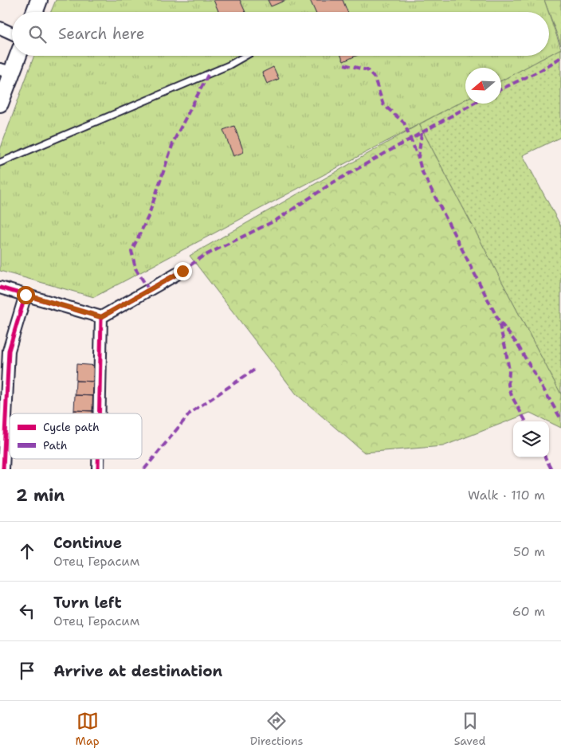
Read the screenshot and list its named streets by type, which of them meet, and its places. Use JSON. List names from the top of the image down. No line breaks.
{"legend":["Cycle path","Path"],"north":"left","page":{"search":"Search here","heading":["2 min","Walk · 110 m"],"list":[["Continue","Отец Герасим","50 m"],["Turn left","Отец Герасим","60 m"],"Arrive at destination"],"nav":["Map","Directions","Saved"]}}
